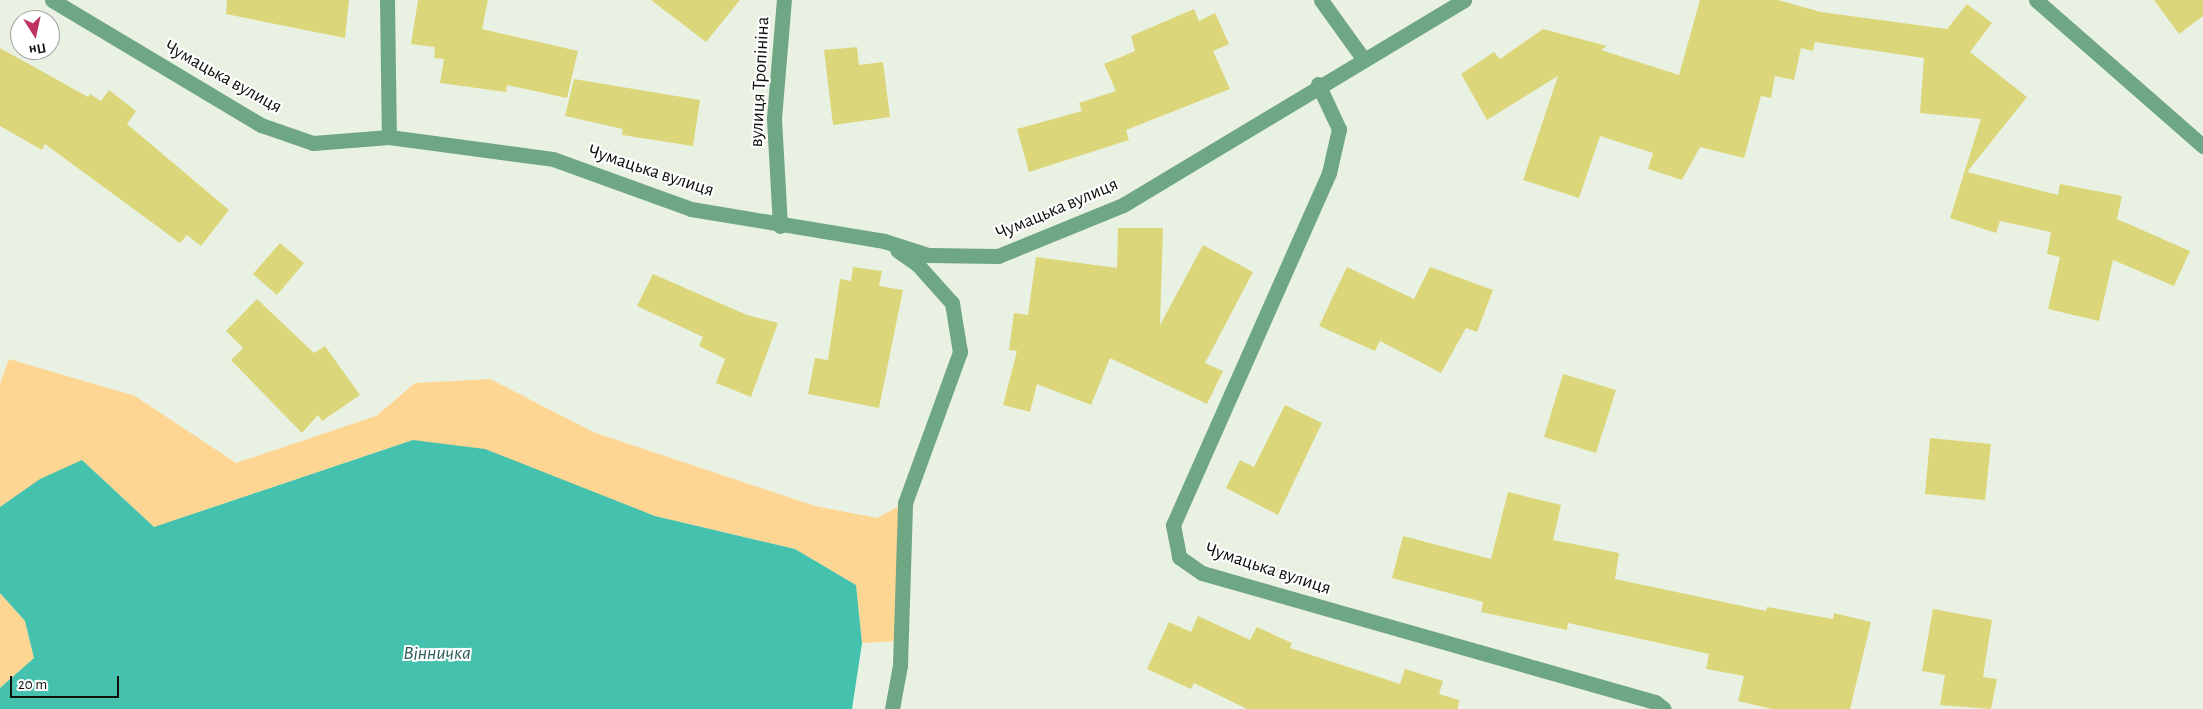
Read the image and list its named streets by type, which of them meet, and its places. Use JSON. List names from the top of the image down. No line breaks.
{"streets":{"street":["Чумацька вулиця","вулиця Тропініна"]},"crossings":[["Чумацька вулиця","вулиця Тропініна"]],"water":["Вінничка"],"scale_bar":"20 m","north":"bottom"}
